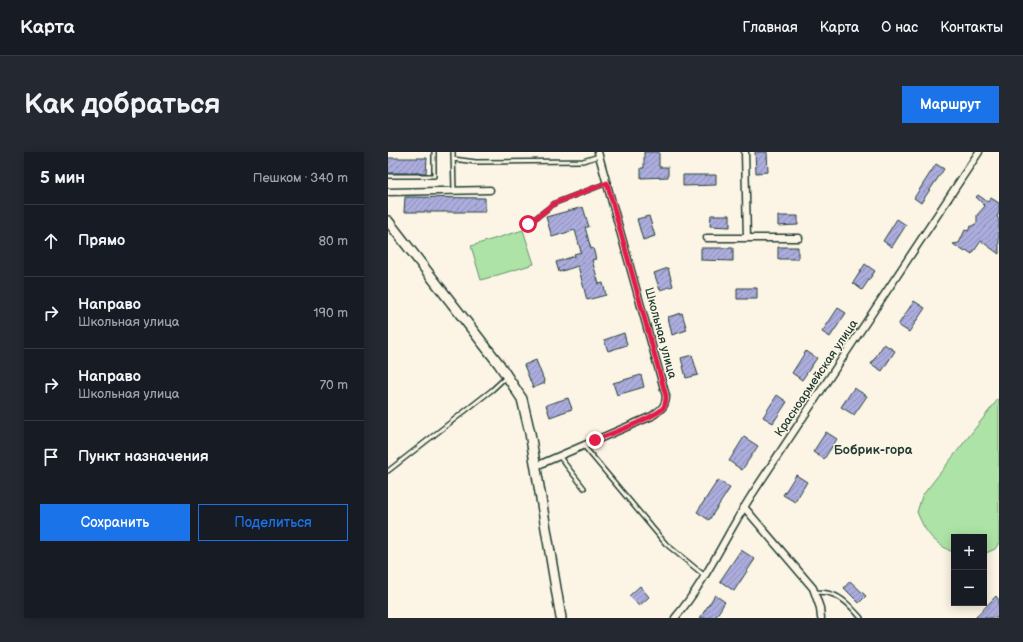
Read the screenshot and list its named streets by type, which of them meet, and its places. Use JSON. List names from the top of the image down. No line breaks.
{"streets":{"street":["Школьная улица","Красноармейская улица"]},"districts":["Бобрик-гора"],"page":{"header":"Карта","nav":["Главная","Карта","О нас","Контакты"],"buttons":["Маршрут",["Сохранить","Поделиться"]],"title":"Как добраться","heading":["5 мин","Пешком · 340 m"],"list":[["Прямо","80 m"],["Направо","Школьная улица","190 m"],["Направо","Школьная улица","70 m"],"Пункт назначения"],"map_buttons":["+","−"]}}
